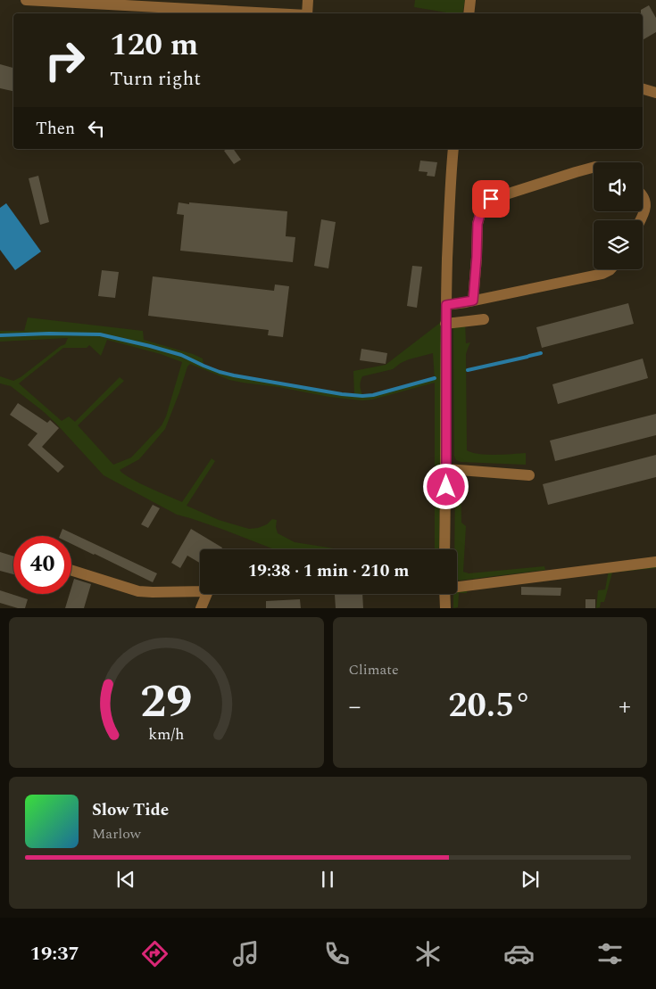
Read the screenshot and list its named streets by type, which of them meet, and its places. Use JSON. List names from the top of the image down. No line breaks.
{"page":{"turn":["120 m","Turn right"],"then":"Then","limit":"40","trip":"19:38 · 1 min · 210 m","tile":"Climate","heat":["−","20.5°","+"],"song":["Slow Tide","Marlow"],"tabs":"19:37","gauge":["29","km/h"]}}
